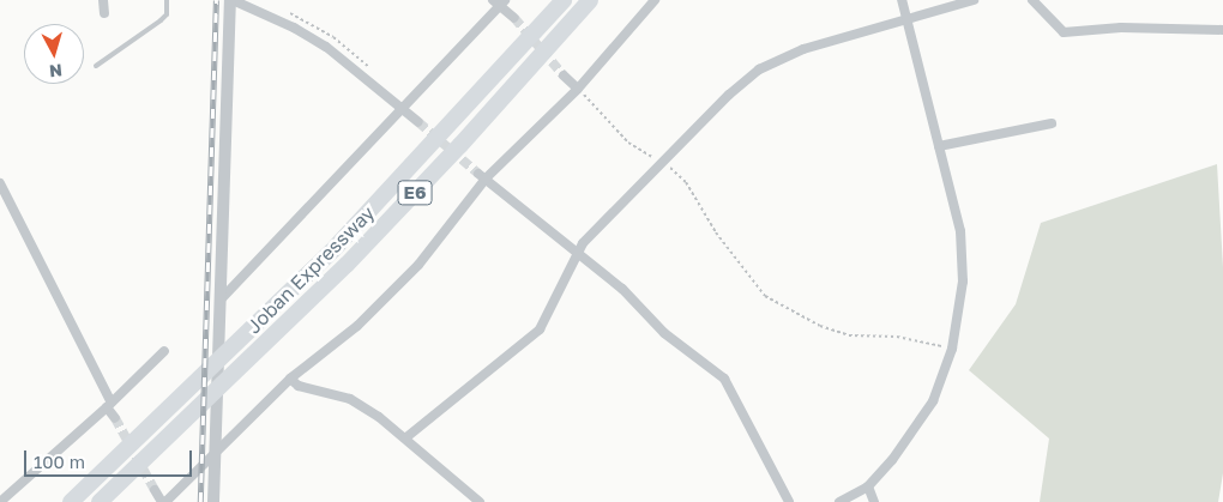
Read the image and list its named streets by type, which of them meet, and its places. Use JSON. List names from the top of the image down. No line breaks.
{"streets":{"highway":["E6","Joban Expressway"]},"scale_bar":"100 m","north":"bottom"}
